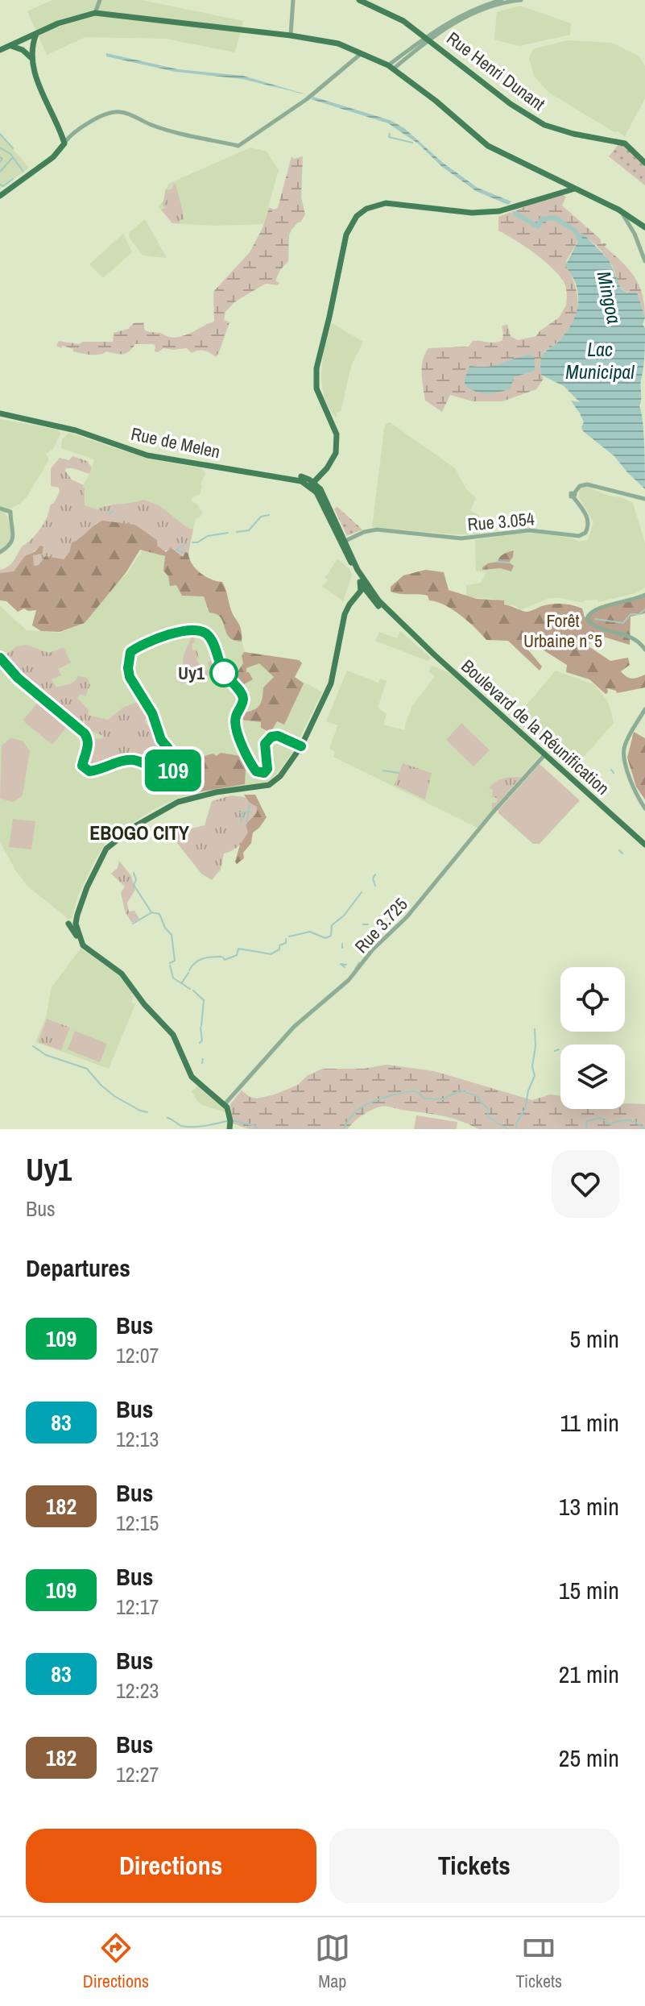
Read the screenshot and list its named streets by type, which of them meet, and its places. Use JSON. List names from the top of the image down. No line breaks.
{"streets":{"main road":["Rue Henri Dunant","Rue de Melen","Boulevard de la Réunification"],"street":["Rue 3.054","Rue 3.725"]},"crossings":[["Rue de Melen","Boulevard de la Réunification"],["Rue 3.054","Boulevard de la Réunification"],["Boulevard de la Réunification","Rue 3.725"]],"districts":["EBOGO CITY"],"water":["Mingoa","Lac Municipal"],"parks":["Forêt Urbaine n°5"],"places":["Uy1"],"lines":["bus line 109"],"page":{"on_map":"109","heading":[["Uy1","Bus"],"Departures"],"list":[{"mark":"109","name":"Bus","note":"12:07","value":"5 min"},{"mark":"83","name":"Bus","note":"12:13","value":"11 min"},{"mark":"182","name":"Bus","note":"12:15","value":"13 min"},{"mark":"109","name":"Bus","note":"12:17","value":"15 min"},{"mark":"83","name":"Bus","note":"12:23","value":"21 min"},{"mark":"182","name":"Bus","note":"12:27","value":"25 min"}],"buttons":["Directions","Tickets"],"tabs":["Directions","Map","Tickets"]}}
